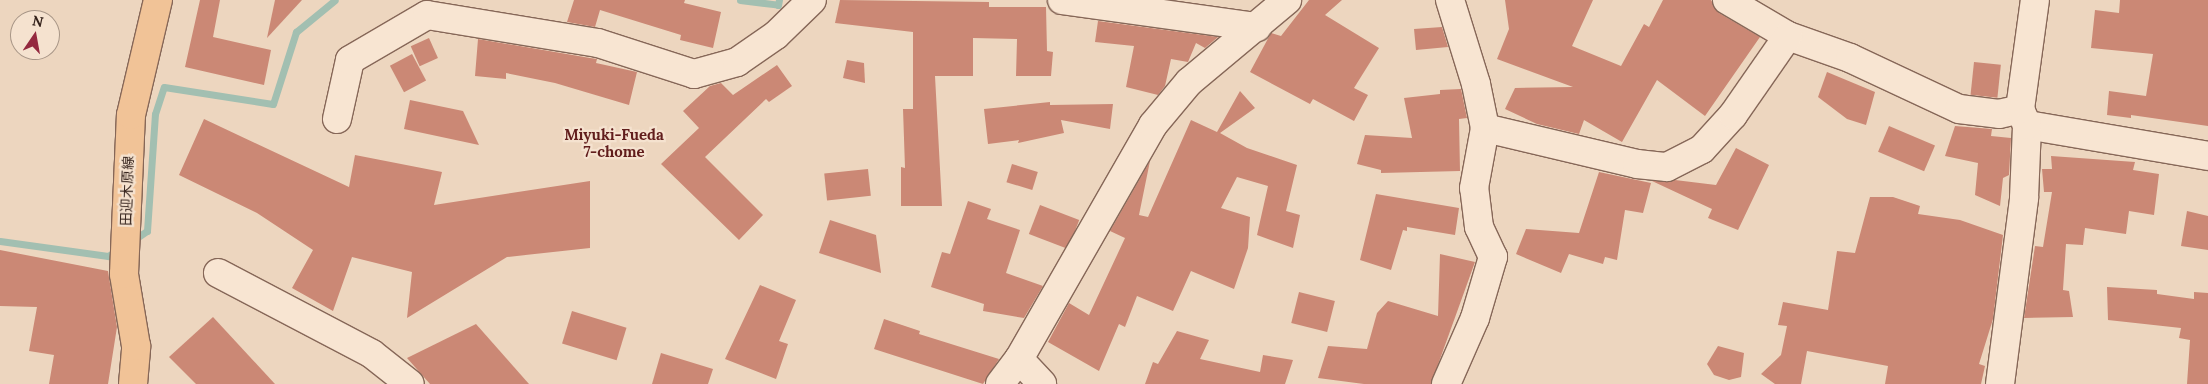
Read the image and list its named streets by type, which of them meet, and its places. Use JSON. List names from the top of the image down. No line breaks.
{"streets":{"main road":["田迎木原線"]},"districts":["Miyuki-Fueda 7-chome"],"north":"top"}
